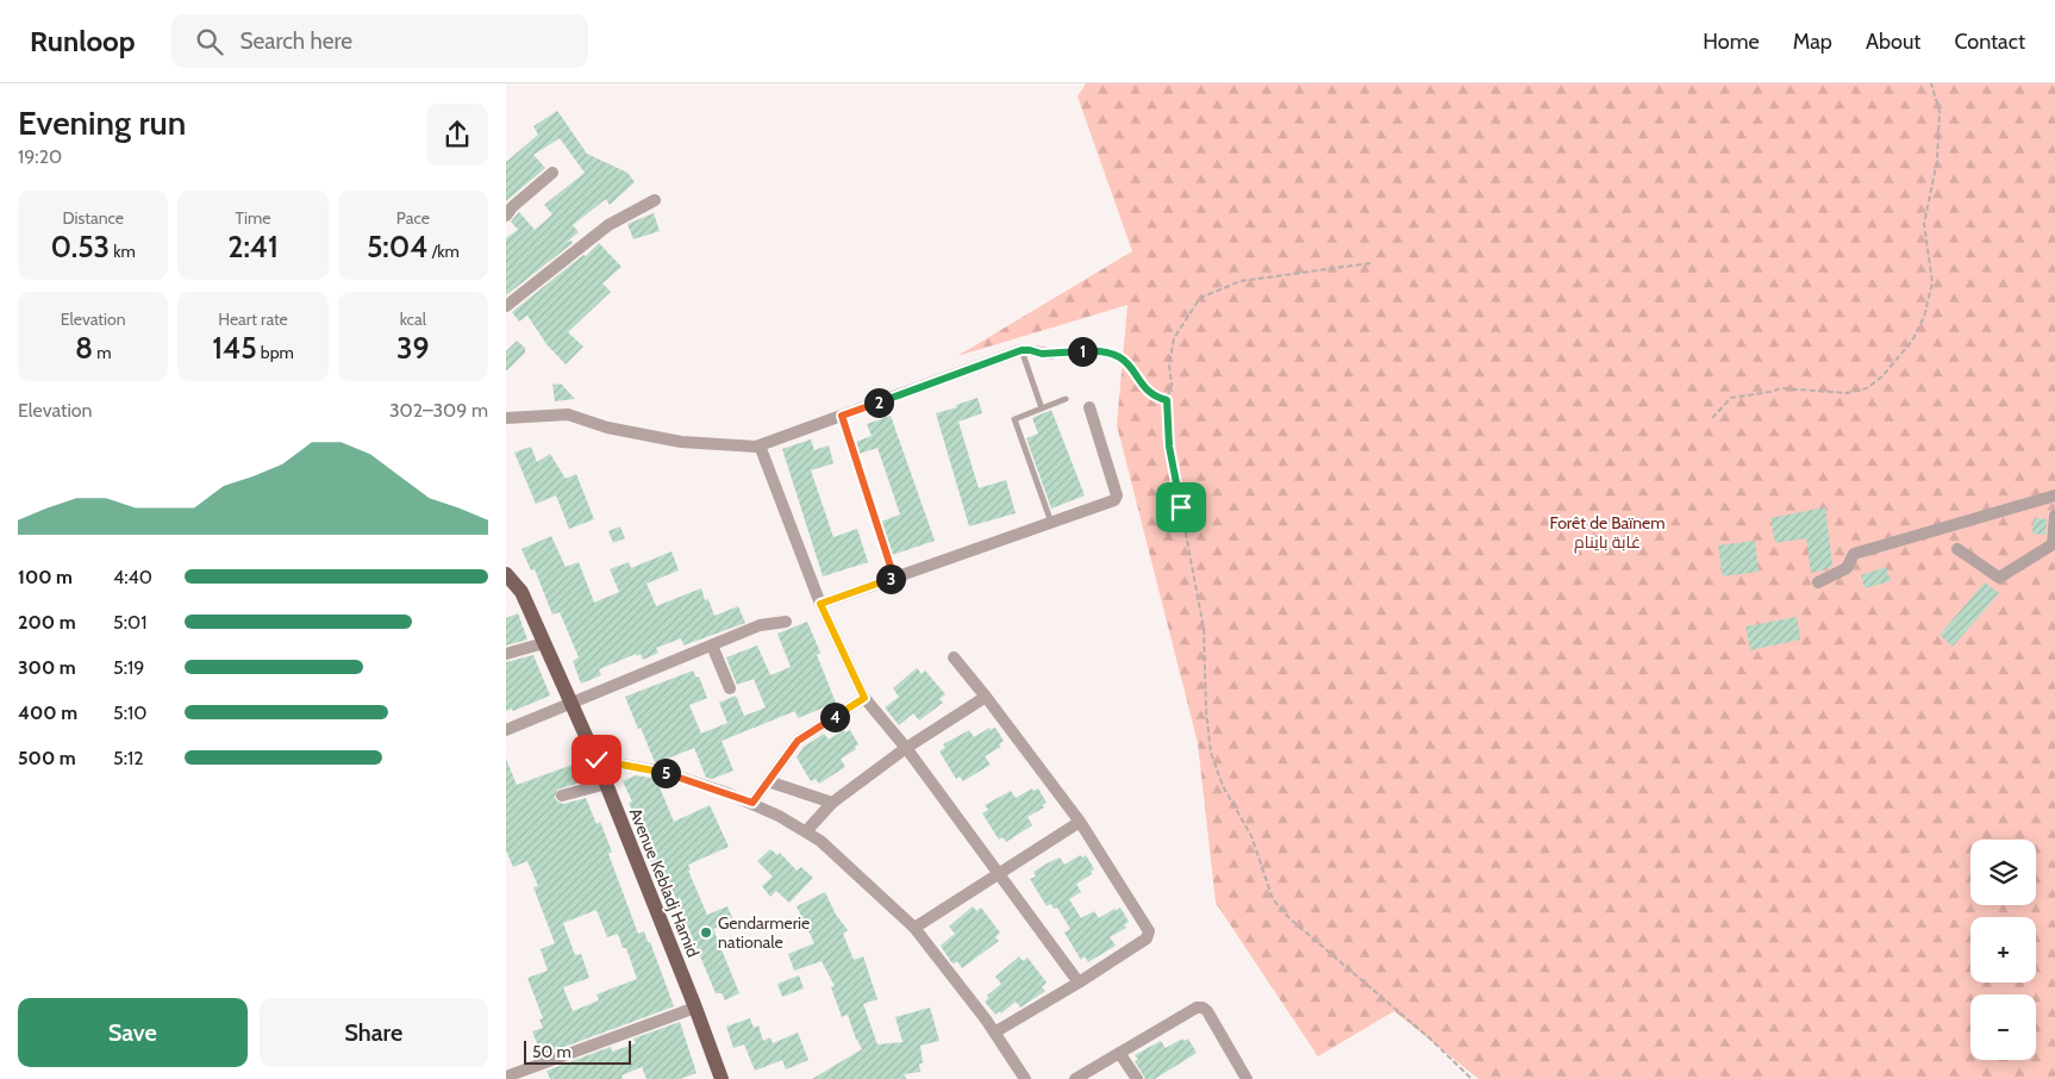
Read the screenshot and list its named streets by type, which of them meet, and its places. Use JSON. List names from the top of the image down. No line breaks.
{"streets":{"main road":["Avenue Kebladj Hamid"]},"parks":["Forêt de Baïnem غابة باينام"],"places":["Gendarmerie nationale"],"scale_bar":"50 m","page":{"header":"Runloop","search":"Search here","nav":["Home","Map","About","Contact"],"heading":["Evening run","19:20"],"stats":[["Distance","0.53 km"],["Time","2:41"],["Pace","5:04 /km"],["Elevation","8 m"],["Heart rate","145 bpm"],["kcal","39"]],"pins":["1","2","3","4","5"],"chart":["Elevation","302–309 m"],"list":[{"name":"100 m","note":"4:40"},{"name":"200 m","note":"5:01"},{"name":"300 m","note":"5:19"},{"name":"400 m","note":"5:10"},{"name":"500 m","note":"5:12"}],"map_buttons":["+","−"],"buttons":["Save","Share"],"scale":"50 m"}}
